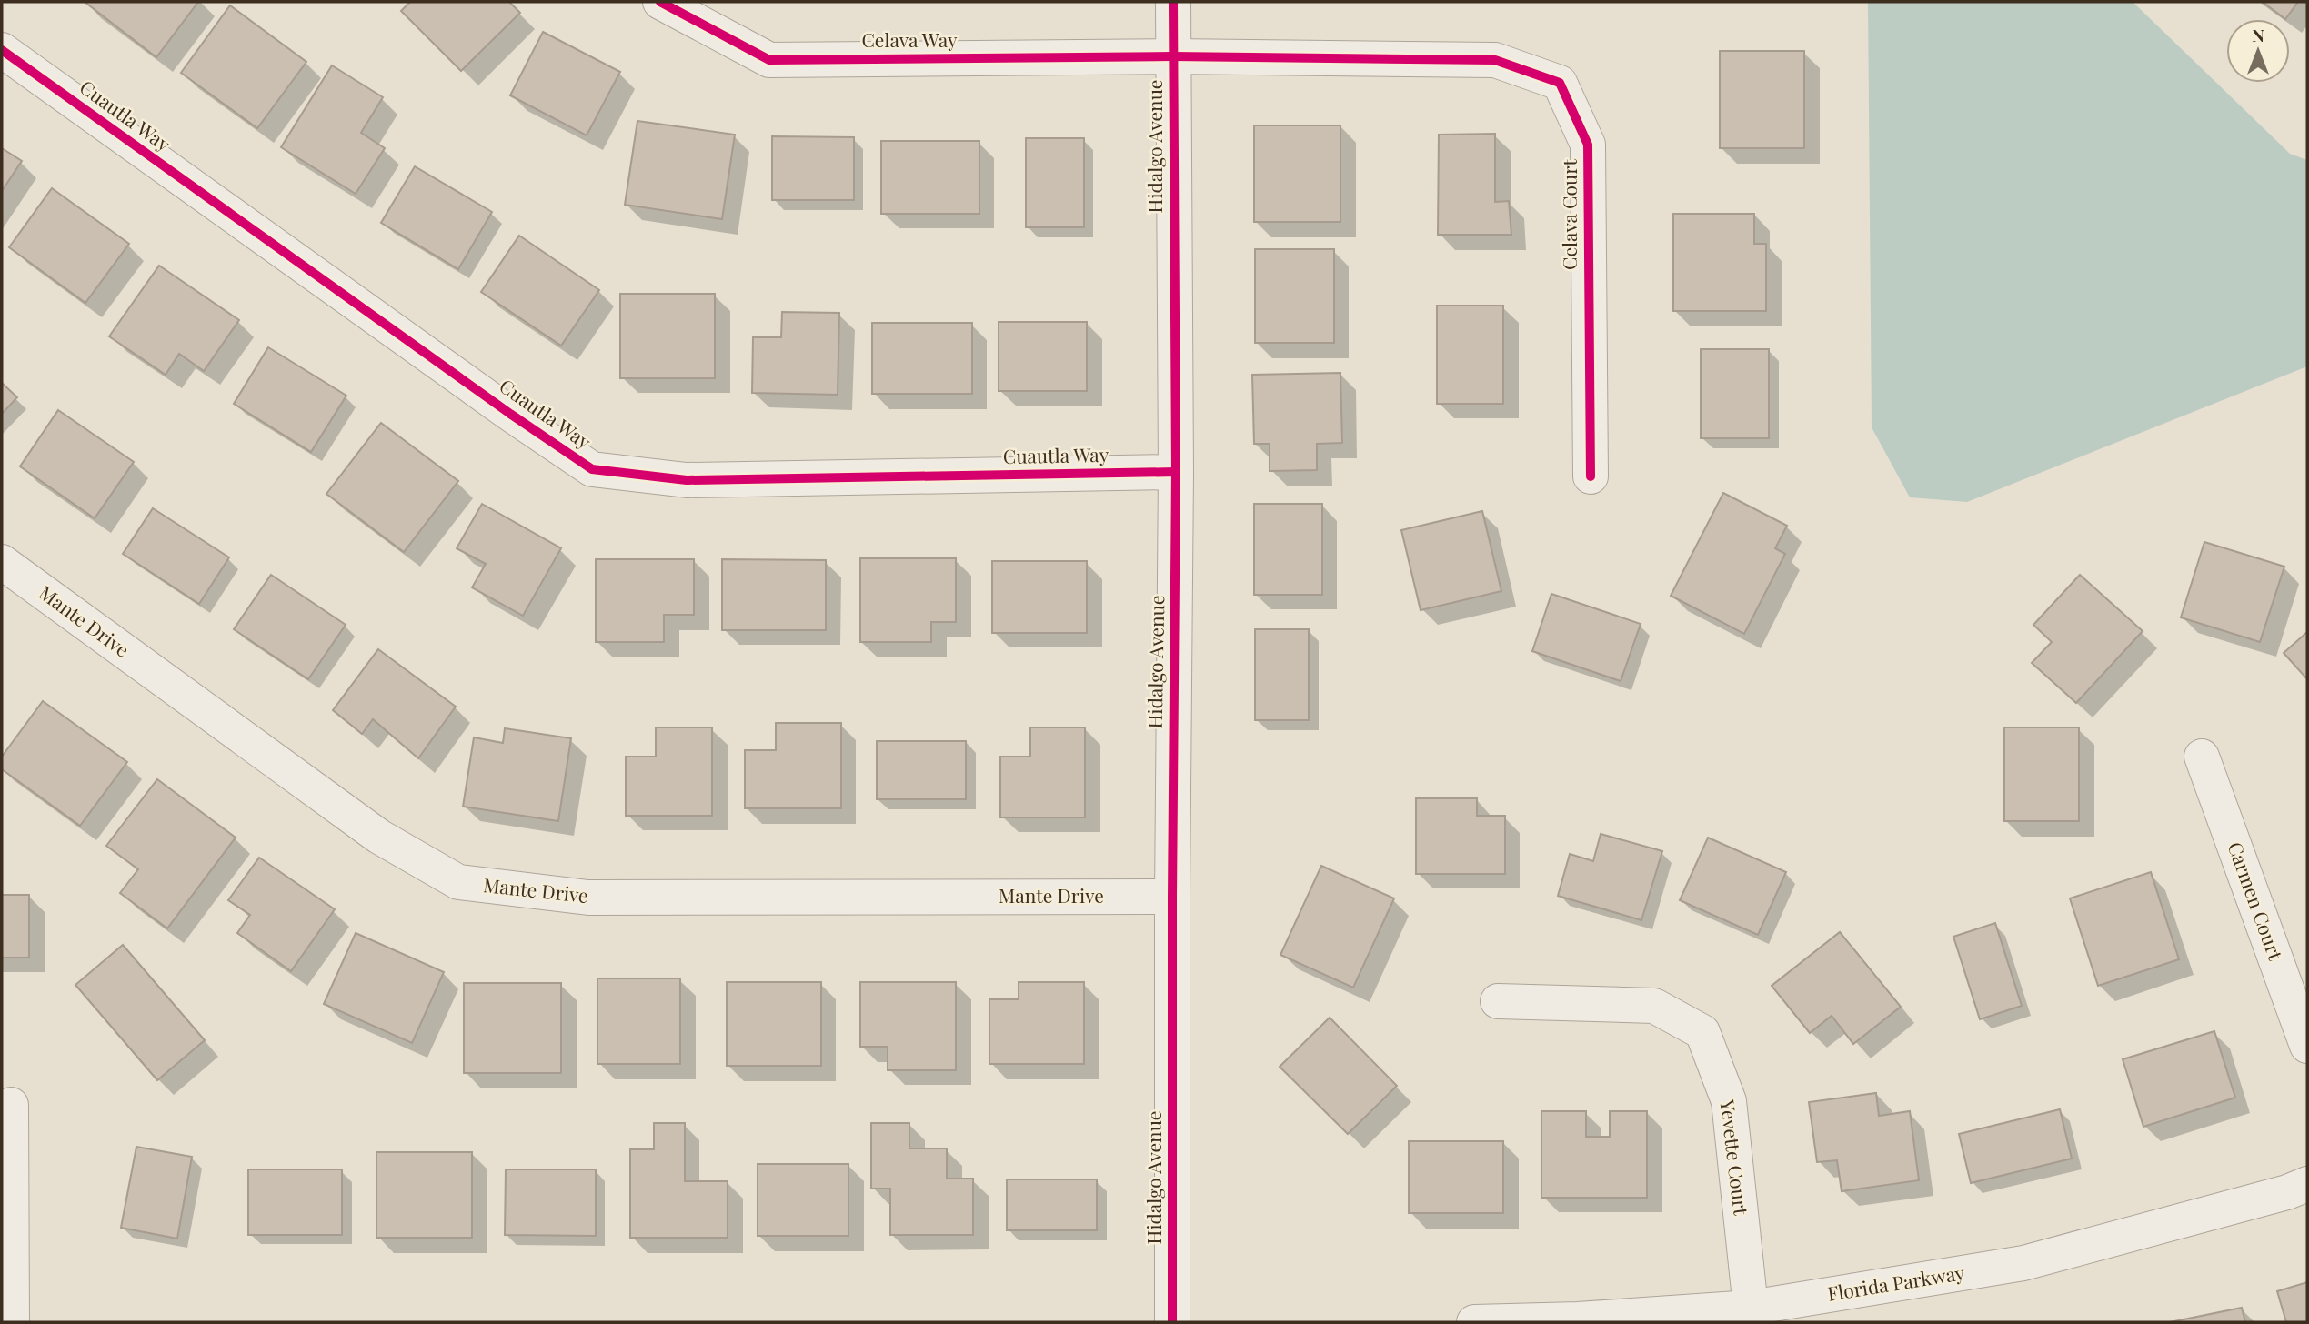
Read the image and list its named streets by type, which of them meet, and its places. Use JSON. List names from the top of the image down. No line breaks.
{"streets":{"street":["Celava Way","Cuautla Way","Hidalgo Avenue","Celava Court","Mante Drive","Carmen Court","Yevette Court","Florida Parkway"]},"crossings":[["Celava Way","Hidalgo Avenue"],["Celava Way","Celava Court"],["Cuautla Way","Hidalgo Avenue"],["Hidalgo Avenue","Celava Court"],["Hidalgo Avenue","Mante Drive"],["Yevette Court","Florida Parkway"]],"north":"top"}
